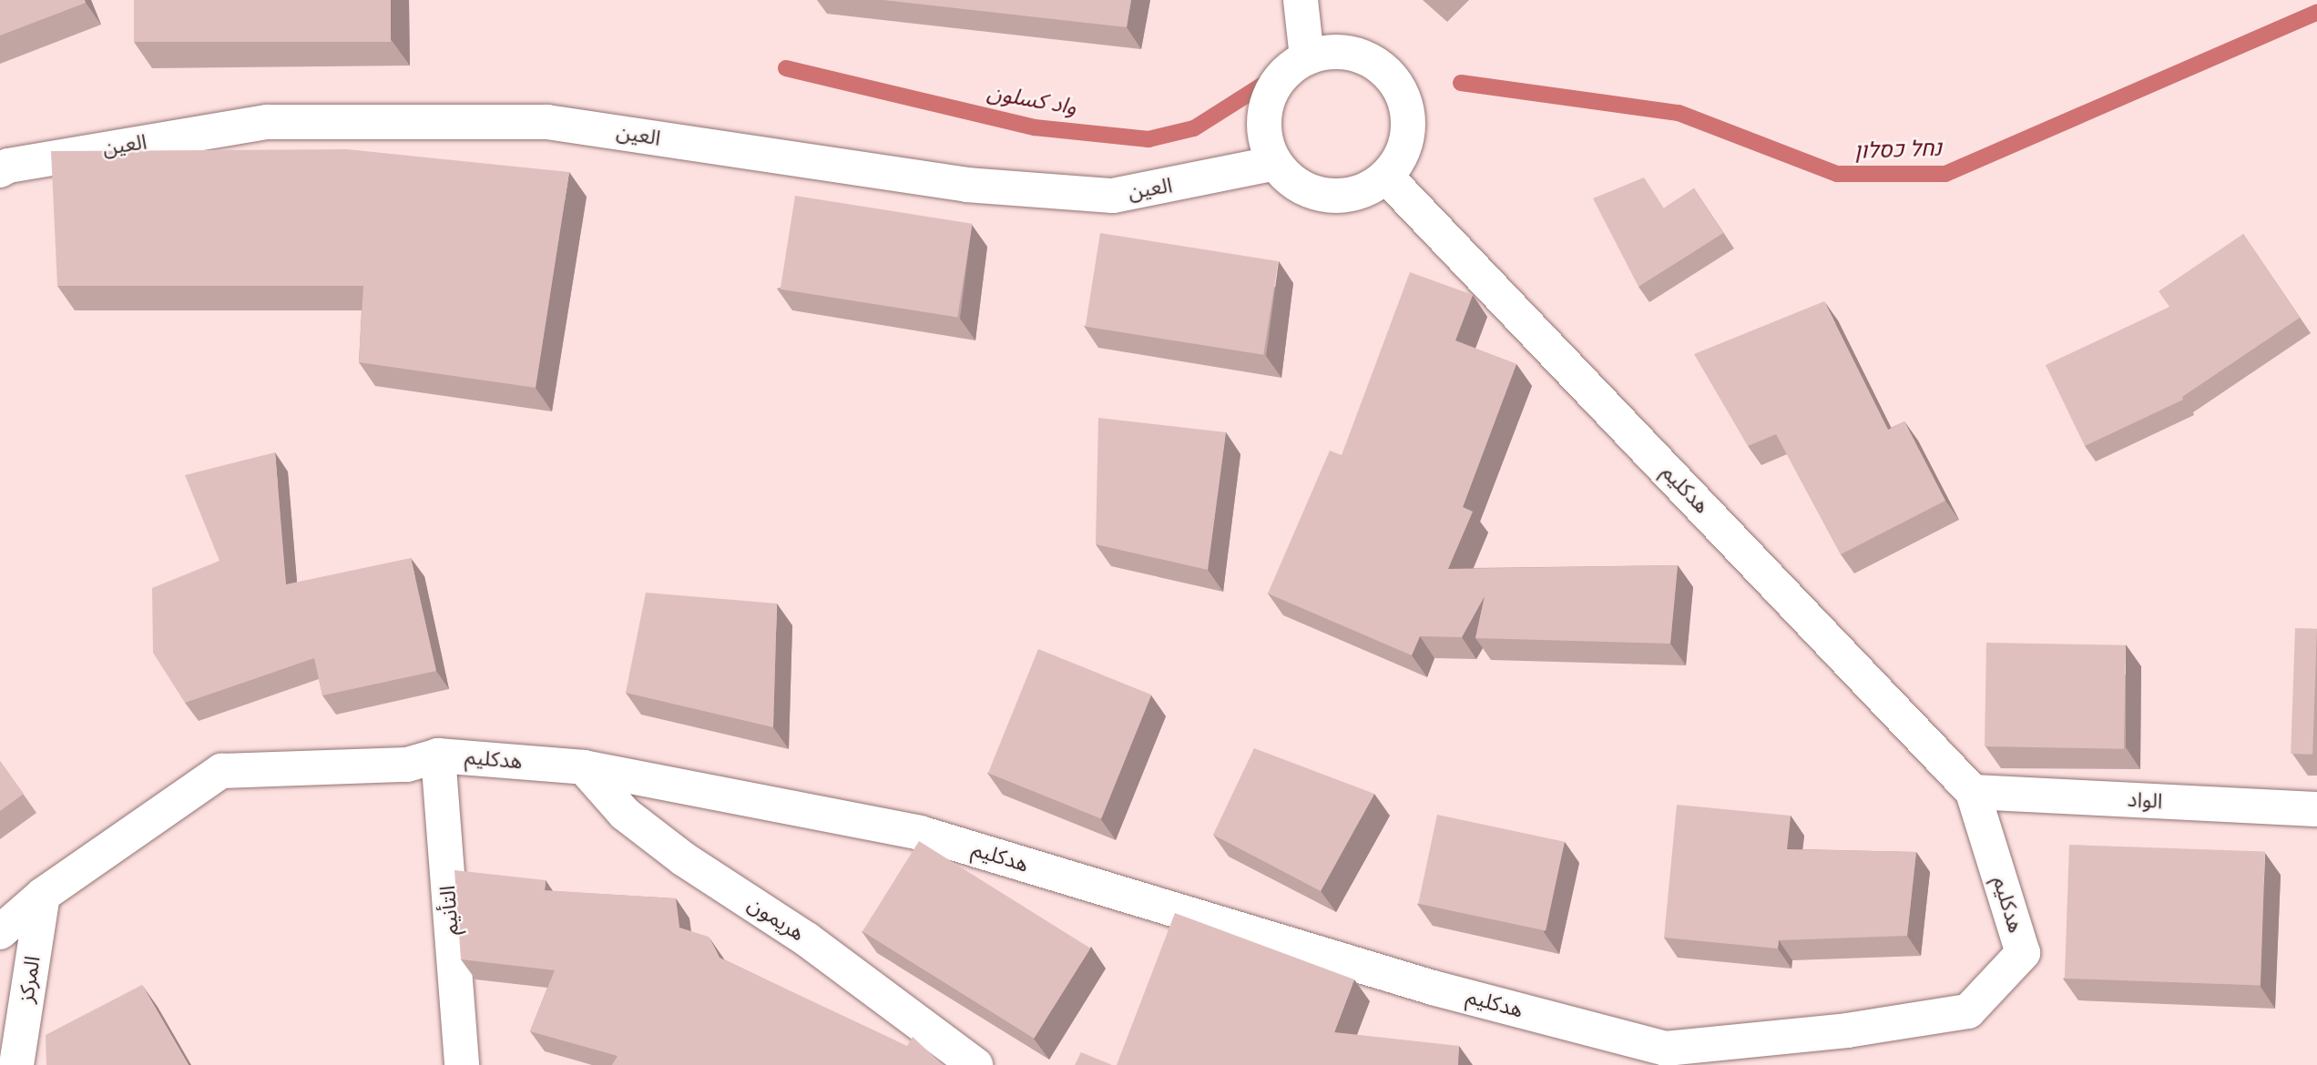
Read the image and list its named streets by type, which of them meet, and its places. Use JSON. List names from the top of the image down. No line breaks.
{"streets":{"street":["العين","هدكليم","الواد","التأنيم","هريمون","المركز"]},"crossings":[["العين","هدكليم"],["هدكليم","الواد"],["هدكليم","التأنيم"],["هدكليم","هريمون"],["هدكليم","المركز"]],"water":["واد كسلون","נחל כסלון"]}
